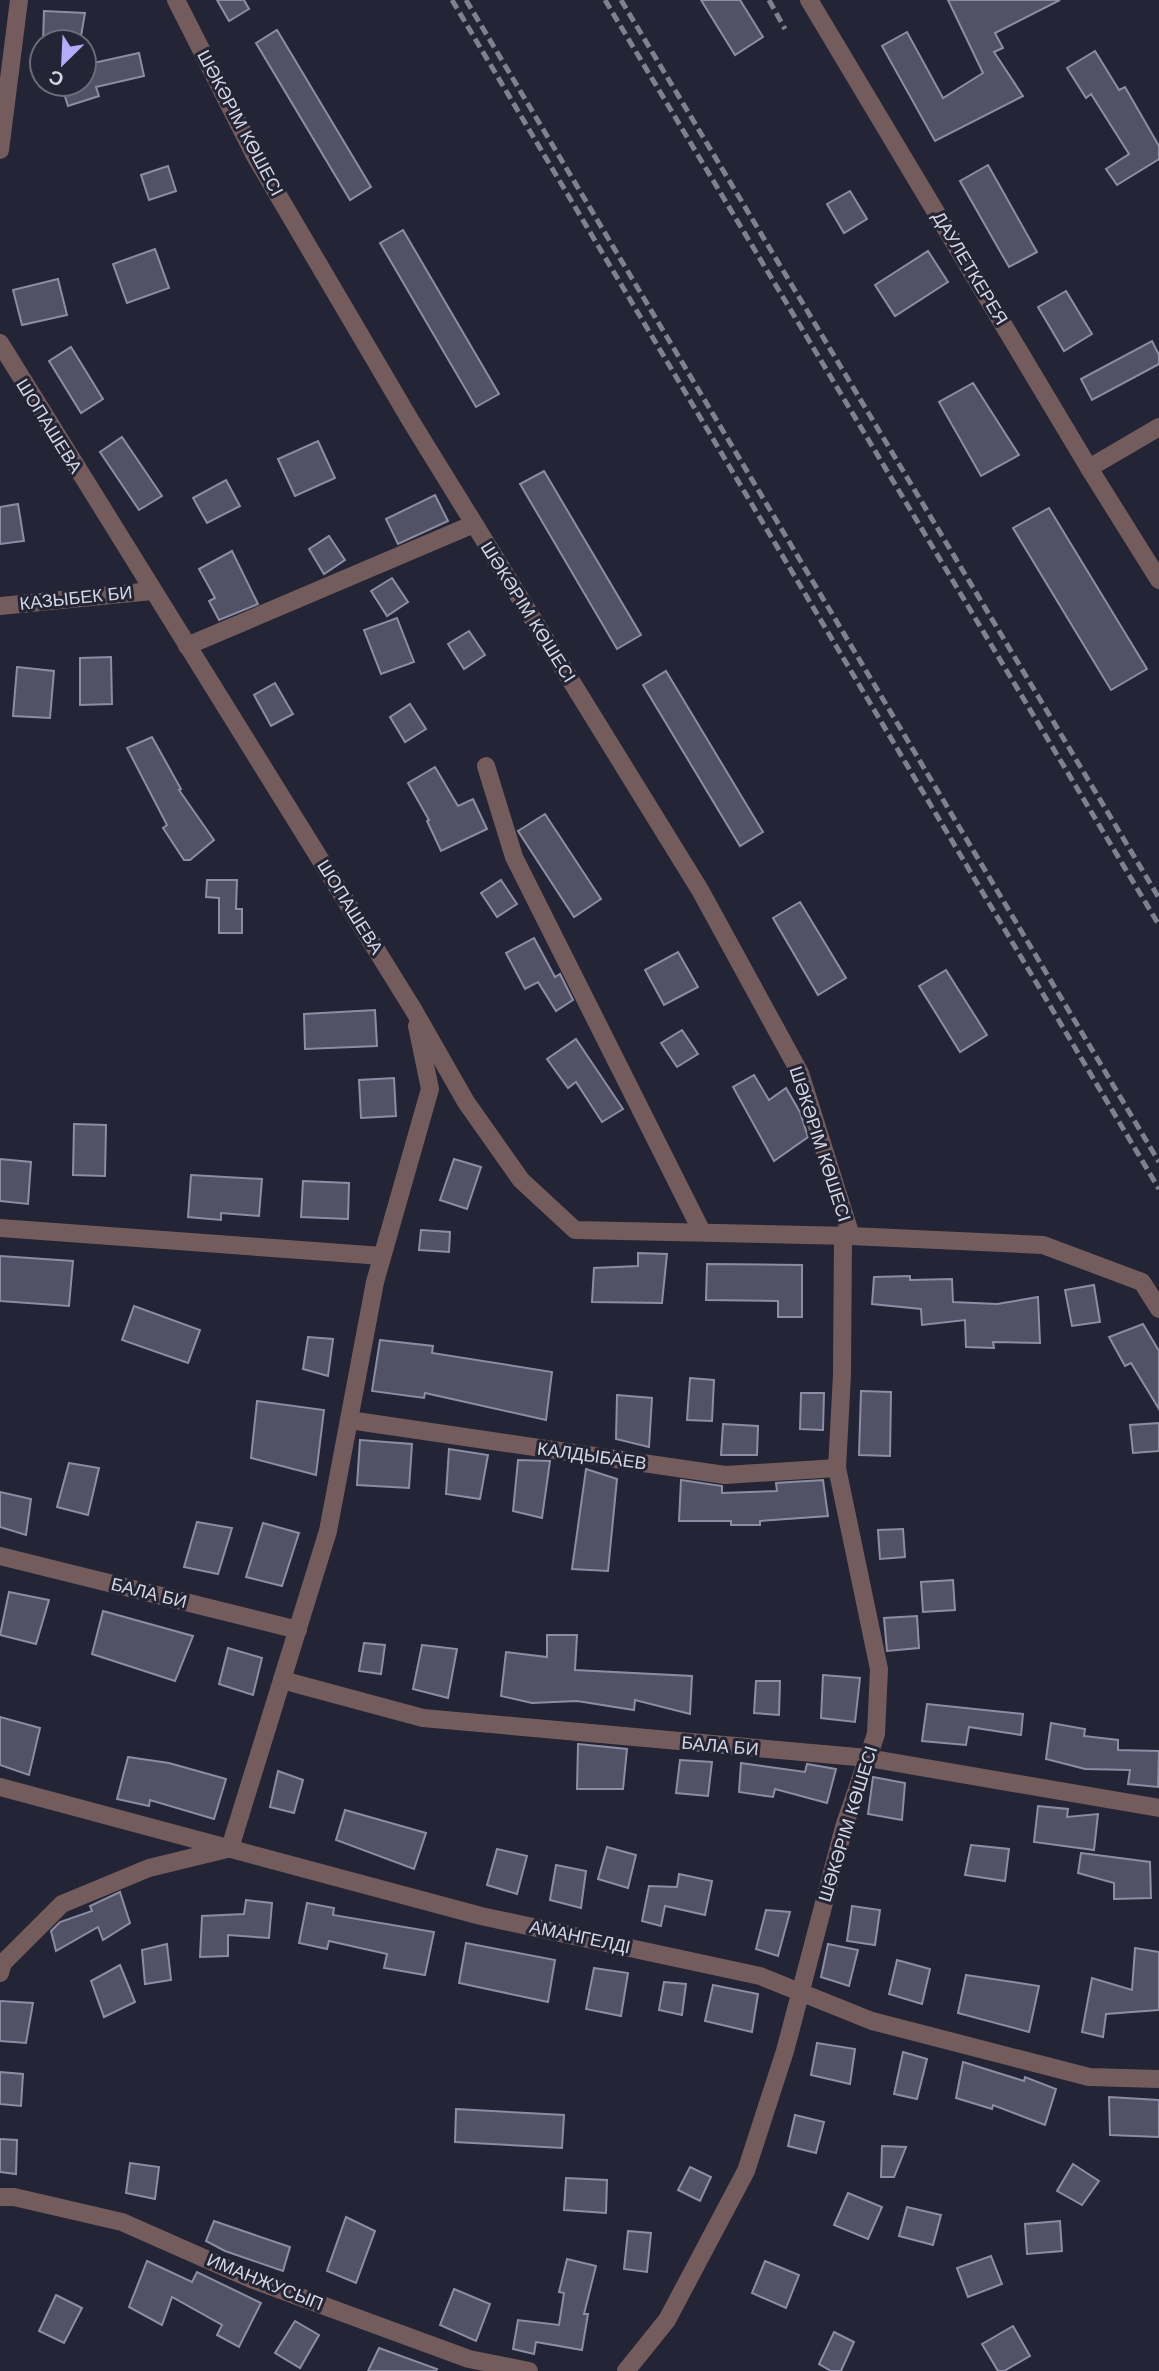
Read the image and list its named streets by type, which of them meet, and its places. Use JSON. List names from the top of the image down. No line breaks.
{"streets":{"street":["ШӘКӘРІМ КӨШЕСІ","ДАУЛЕТКЕРЕЯ","ШОПАШЕВА","КАЗЫБЕК БИ","КАЛДЫБАЕВ","БАЛА БИ","АМАНГЕЛДІ","ИМАНЖУСЫП"]},"crossings":[["ШӘКӘРІМ КӨШЕСІ","ШОПАШЕВА"],["ШӘКӘРІМ КӨШЕСІ","КАЛДЫБАЕВ"],["ШӘКӘРІМ КӨШЕСІ","БАЛА БИ"],["ШӘКӘРІМ КӨШЕСІ","АМАНГЕЛДІ"],["ШОПАШЕВА","КАЗЫБЕК БИ"]],"north":"bottom left"}
